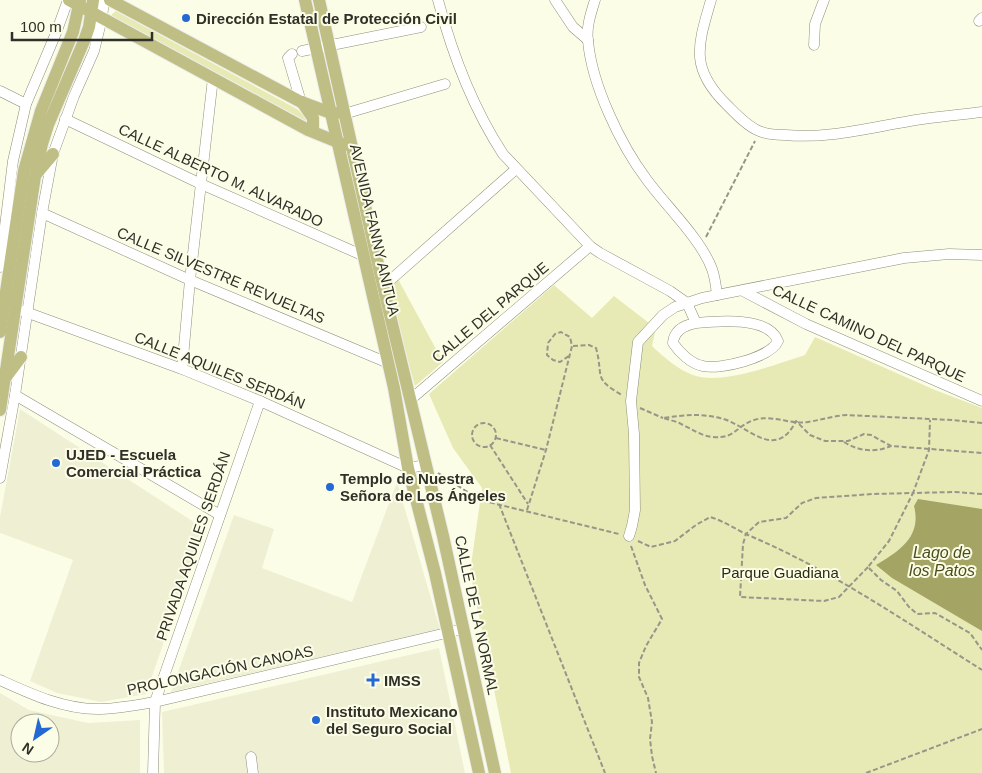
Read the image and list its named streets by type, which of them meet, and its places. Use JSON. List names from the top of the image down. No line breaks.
{"streets":{"main road":["AVENIDA FANNY ANITUA","CALLE DE LA NORMAL"],"street":["CALLE ALBERTO M. ALVARADO","CALLE SILVESTRE REVUELTAS","CALLE DEL PARQUE","CALLE CAMINO DEL PARQUE","CALLE AQUILES SERDÁN","PRIVADA AQUILES SERDÁN","PROLONGACIÓN CANOAS"]},"crossings":[["CALLE ALBERTO M. ALVARADO","AVENIDA FANNY ANITUA"],["AVENIDA FANNY ANITUA","CALLE SILVESTRE REVUELTAS"],["AVENIDA FANNY ANITUA","CALLE DEL PARQUE"],["AVENIDA FANNY ANITUA","CALLE AQUILES SERDÁN"],["AVENIDA FANNY ANITUA","CALLE DE LA NORMAL"],["CALLE AQUILES SERDÁN","PRIVADA AQUILES SERDÁN"],["CALLE AQUILES SERDÁN","CALLE DE LA NORMAL"],["PRIVADA AQUILES SERDÁN","PROLONGACIÓN CANOAS"],["CALLE DE LA NORMAL","PROLONGACIÓN CANOAS"]],"water":["Lago de los Patos"],"parks":["Parque Guadiana"],"places":{"other":["Dirección Estatal de Protección Civil","UJED - Escuela Comercial Práctica","Templo de Nuestra Señora de Los Ángeles","Instituto Mexicano del Seguro Social"],"health":["IMSS"]},"scale_bar":"100 m","north":"bottom left"}
